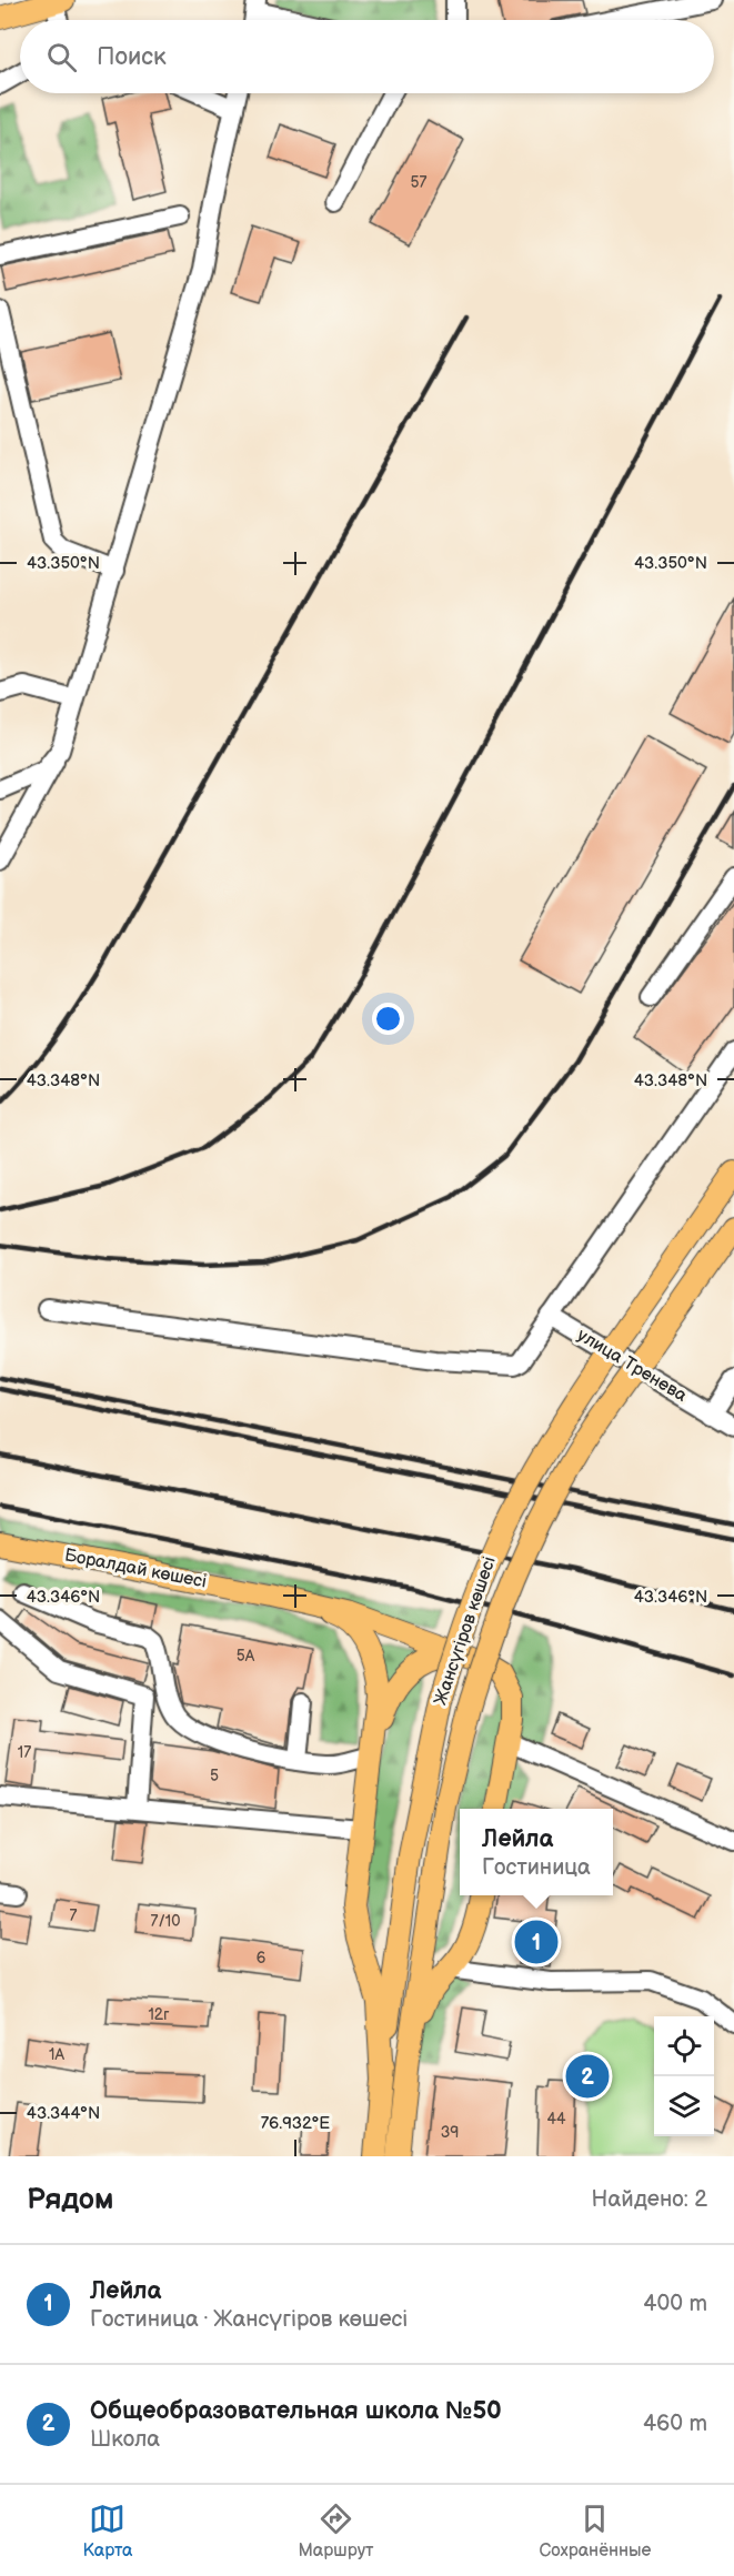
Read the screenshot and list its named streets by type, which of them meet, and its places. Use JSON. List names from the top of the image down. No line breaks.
{"streets":{"main road":["Боралдай көшесі","Жансүгіров көшесі"],"street":["улица Тренева"]},"house_numbers":["57","5А","17","5","7","7/10","6","12г","1А","44","39"],"page":{"search":"Поиск","popup":["Лейла","Гостиница"],"pins":["1","2"],"heading":["Рядом","Найдено: 2"],"list":[{"mark":"1","name":"Лейла","note":"Гостиница · Жансүгіров көшесі","value":"400 m"},{"mark":"2","name":"Общеобразовательная школа №50","note":"Школа","value":"460 m"}],"nav":["Карта","Маршрут","Сохранённые"]},"coordinates":["43.350°N","43.348°N","43.346°N","43.344°N","76.932°E"]}
